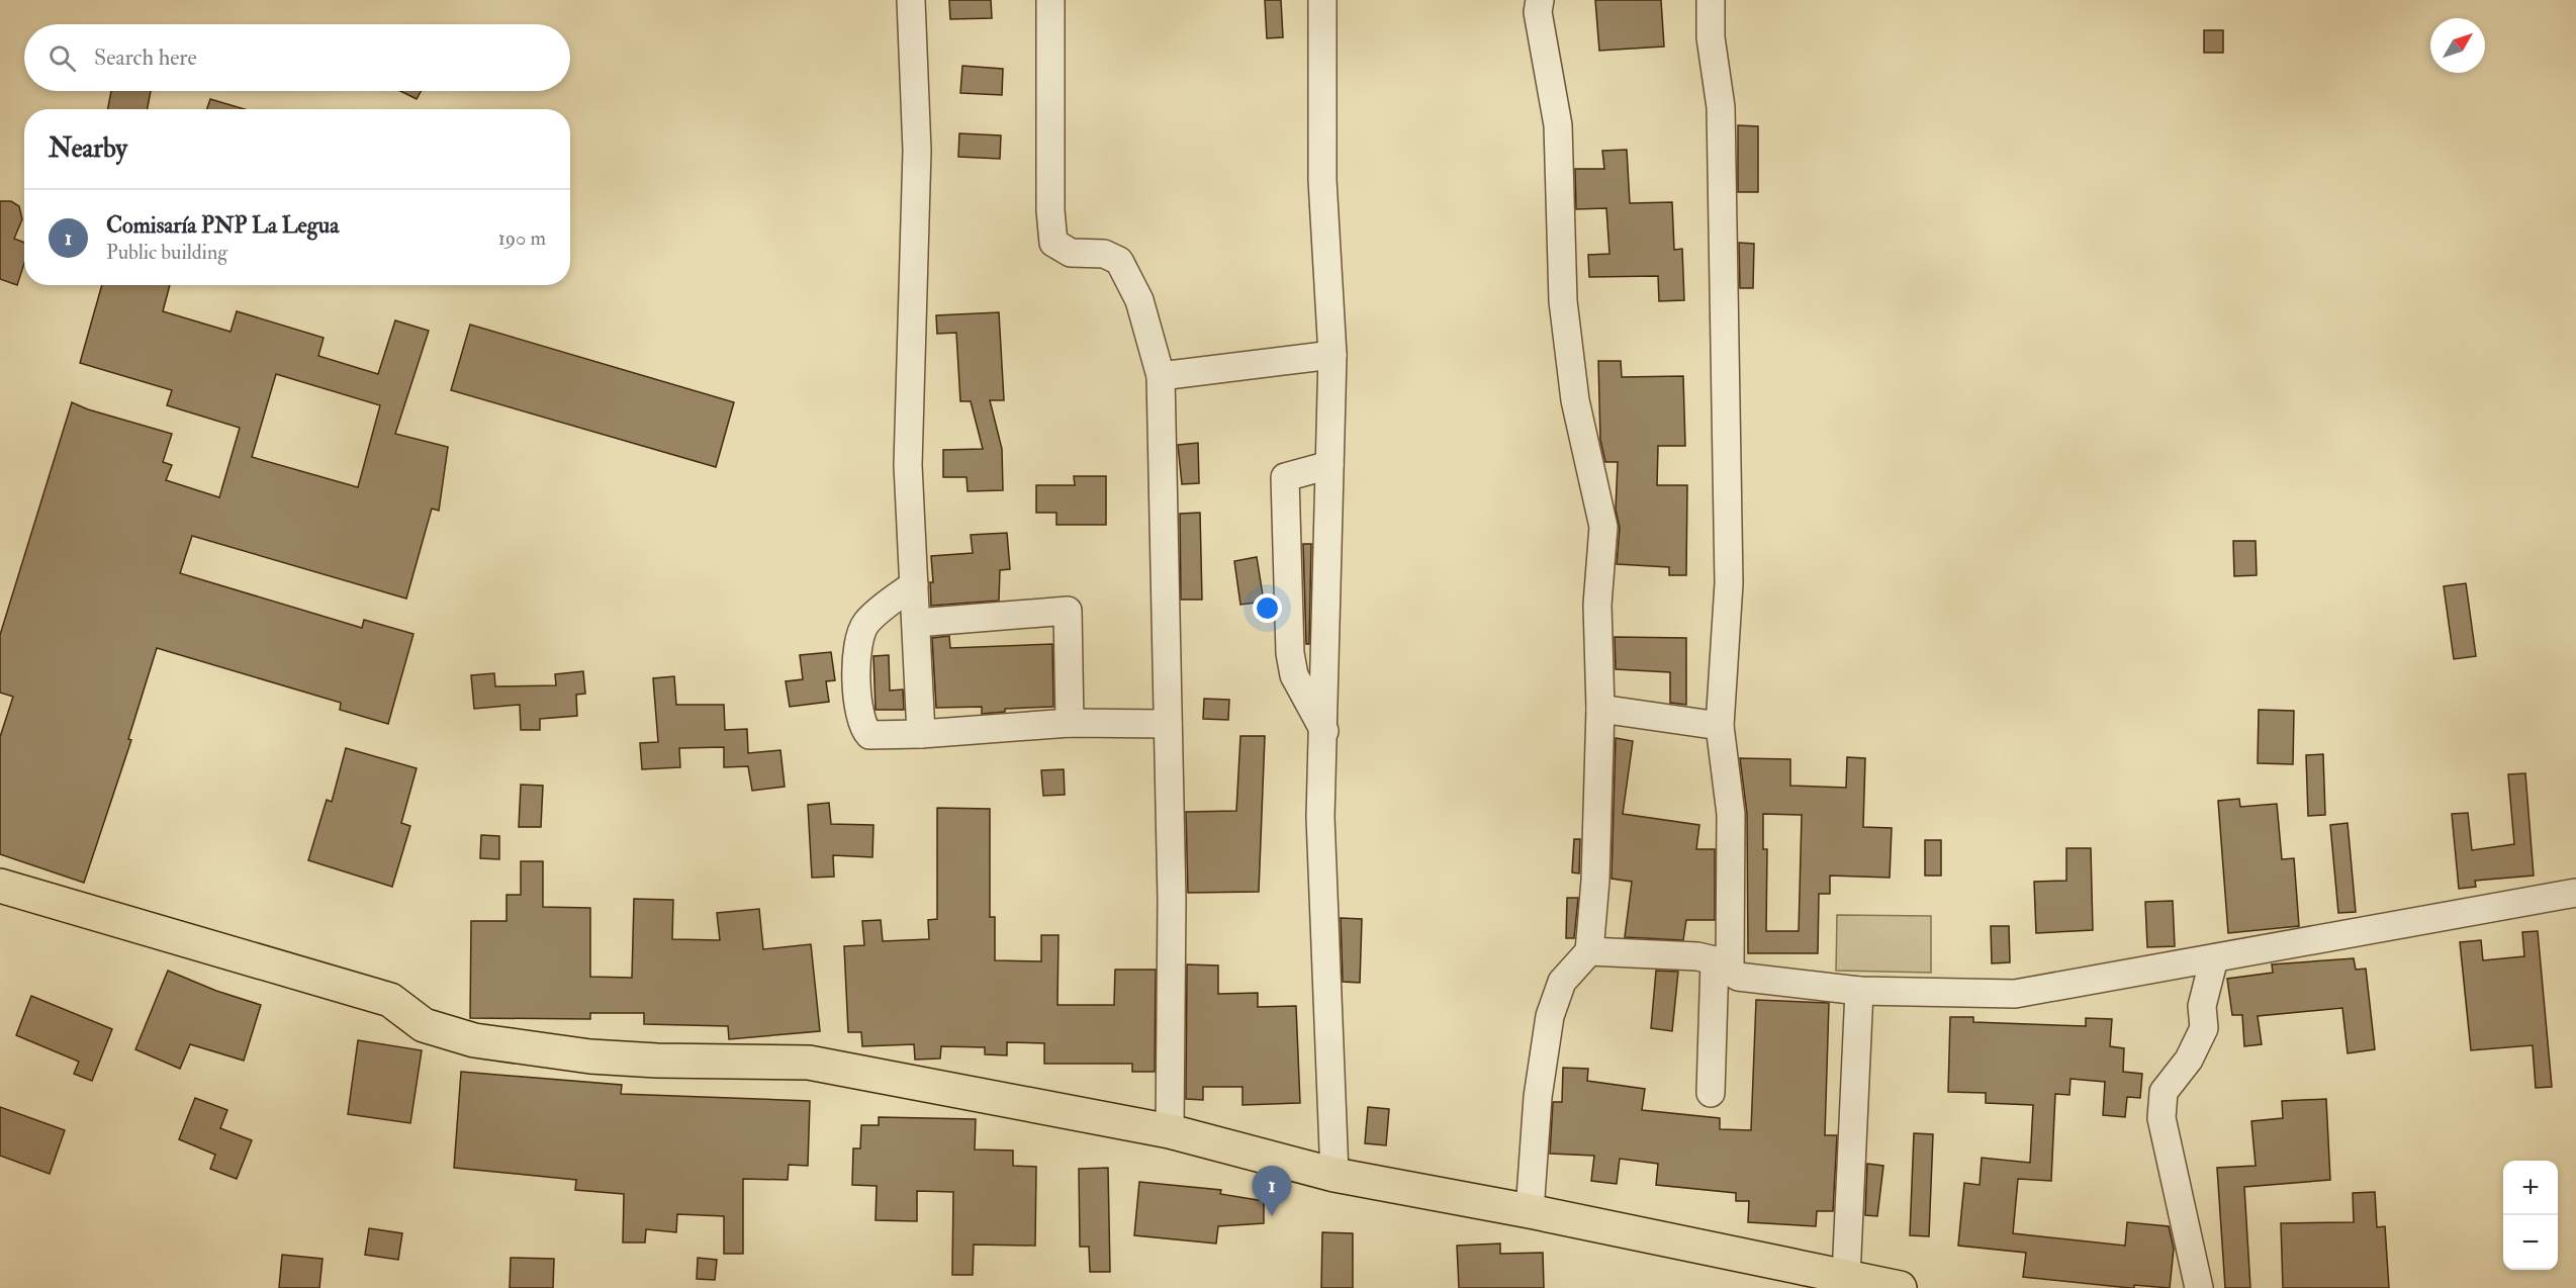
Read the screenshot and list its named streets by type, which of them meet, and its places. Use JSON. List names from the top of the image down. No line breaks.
{"north":"top right","page":{"search":"Search here","heading":"Nearby","list":[{"mark":"1","name":"Comisaría PNP La Legua","note":"Public building","value":"190 m"}],"map_buttons":["+","−"],"pins":"1"}}
